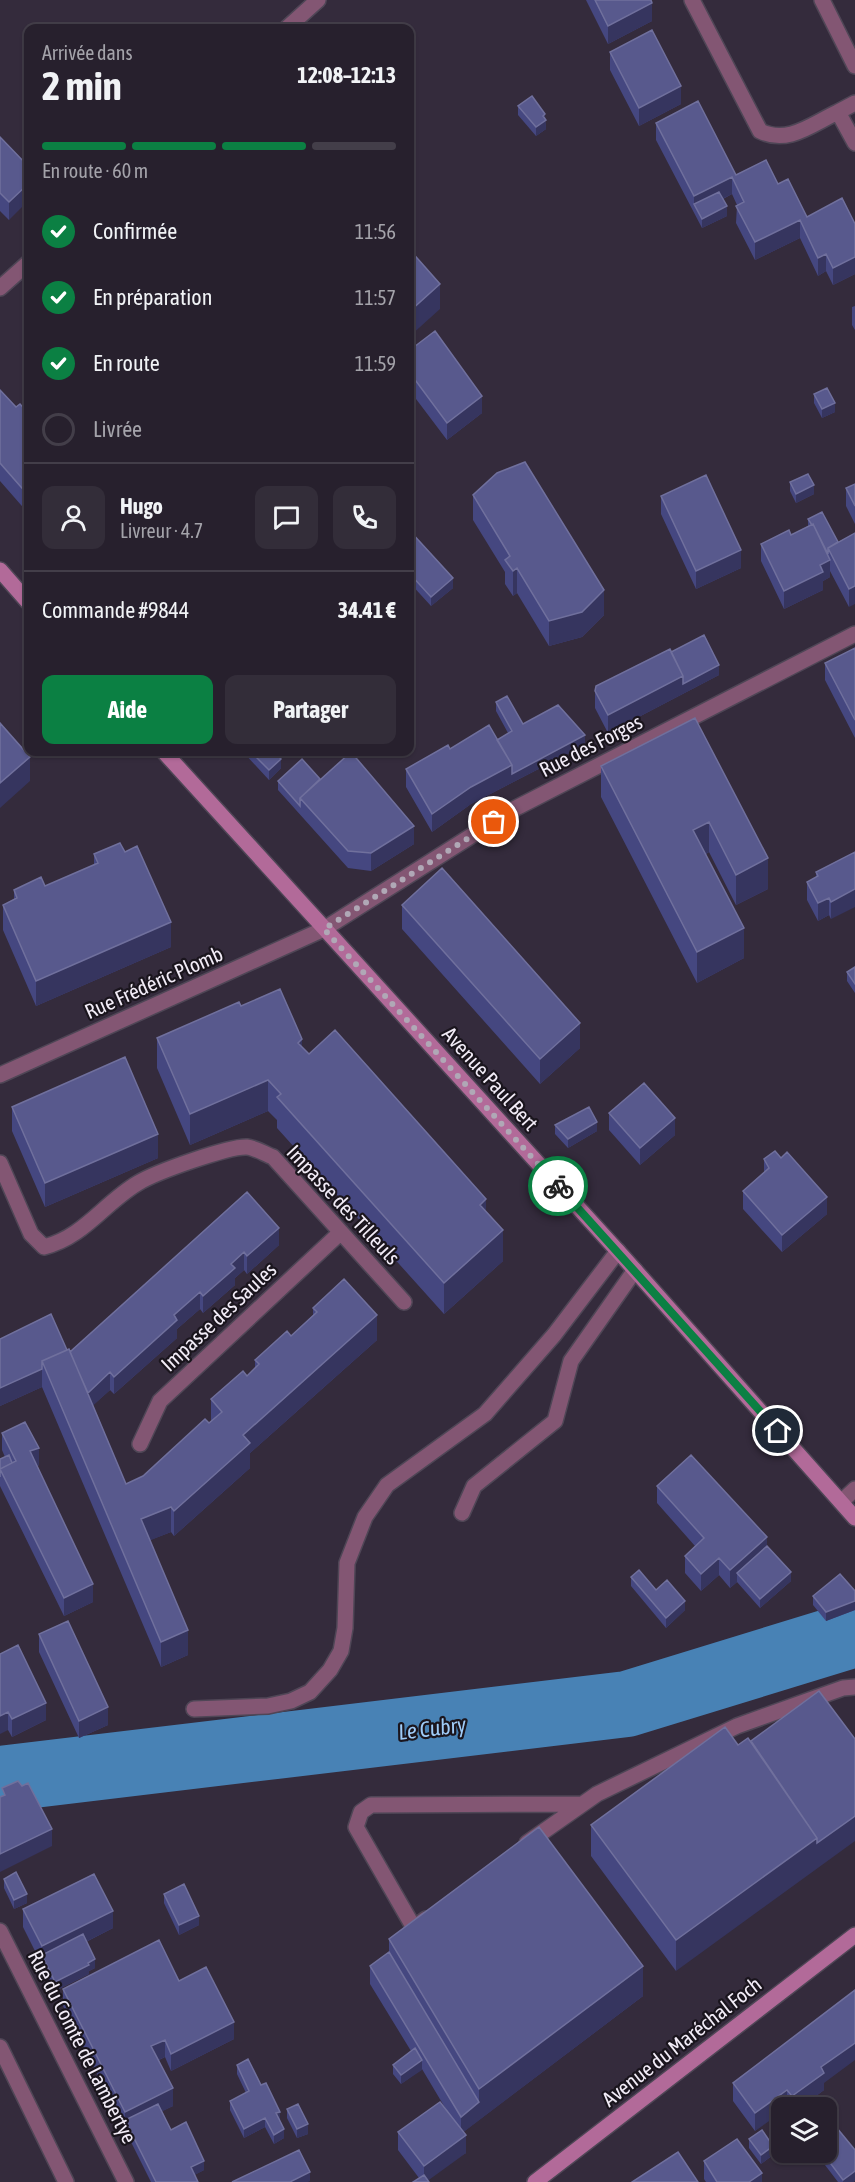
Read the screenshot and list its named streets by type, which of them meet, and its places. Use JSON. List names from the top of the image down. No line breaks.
{"streets":{"main road":["Avenue Paul Bert","Avenue du Maréchal Foch"],"street":["Rue des Forges","Rue Frédéric Plomb","Impasse des Tilleuls","Impasse des Saules","Rue du Comte de Lambertye"]},"crossings":[["Rue des Forges","Rue Frédéric Plomb"],["Rue des Forges","Avenue Paul Bert"],["Rue Frédéric Plomb","Avenue Paul Bert"],["Impasse des Tilleuls","Impasse des Saules"]],"water":["Le Cubry"],"page":{"heading":["2 min","Arrivée dans","12:08–12:13"],"panel":["Hugo","Livreur · 4.7","Commande #9844","34.41 €"],"bar":"En route · 60 m","list":[["Confirmée","11:56"],["En préparation","11:57"],["En route","11:59"],"Livrée"],"buttons":["Aide","Partager"]}}
